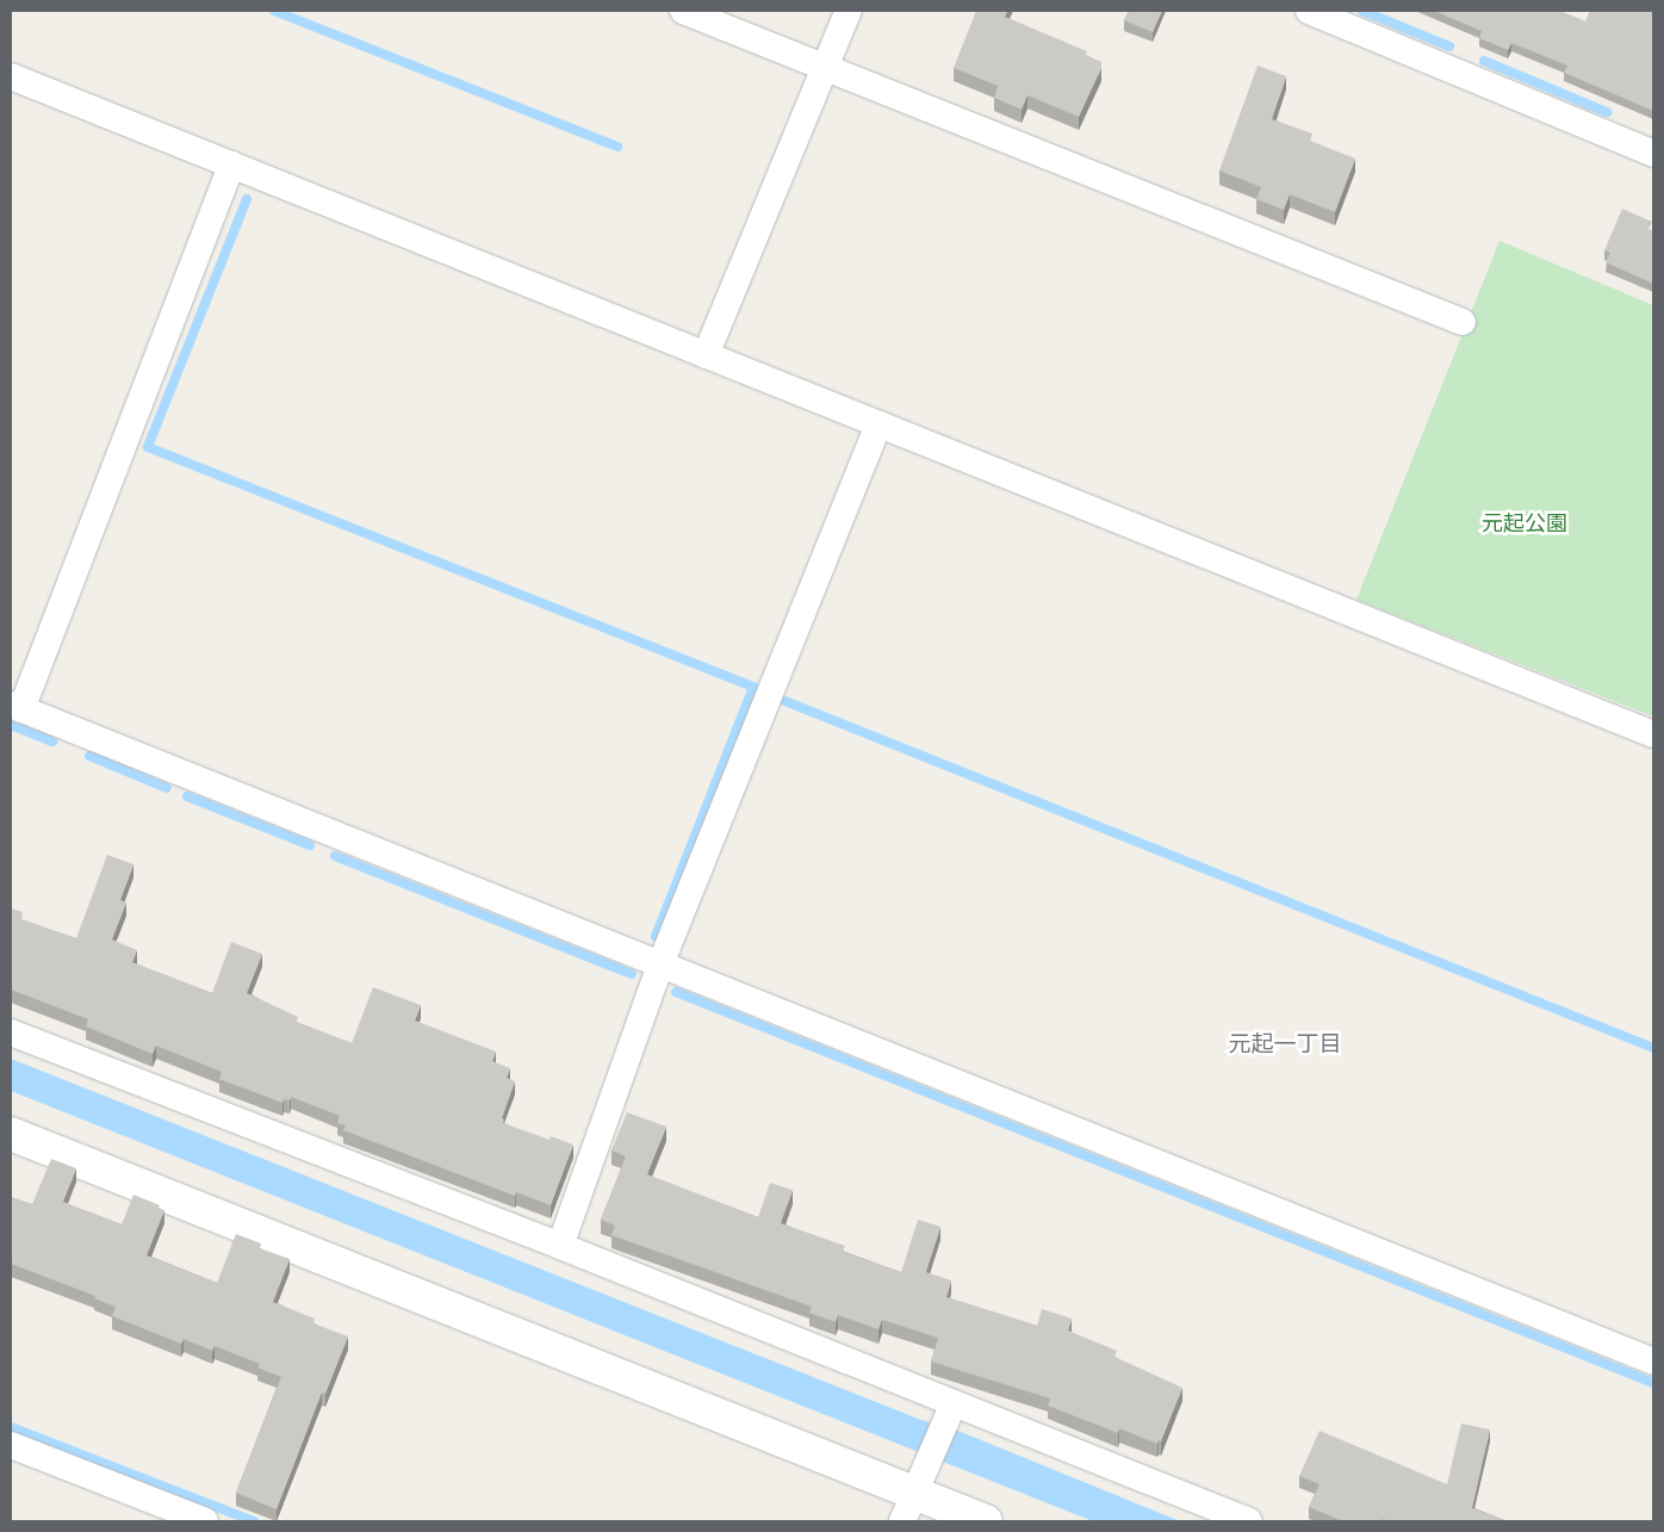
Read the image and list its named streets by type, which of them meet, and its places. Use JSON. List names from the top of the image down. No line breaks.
{"districts":["元起一丁目"],"parks":["元起公園"]}
